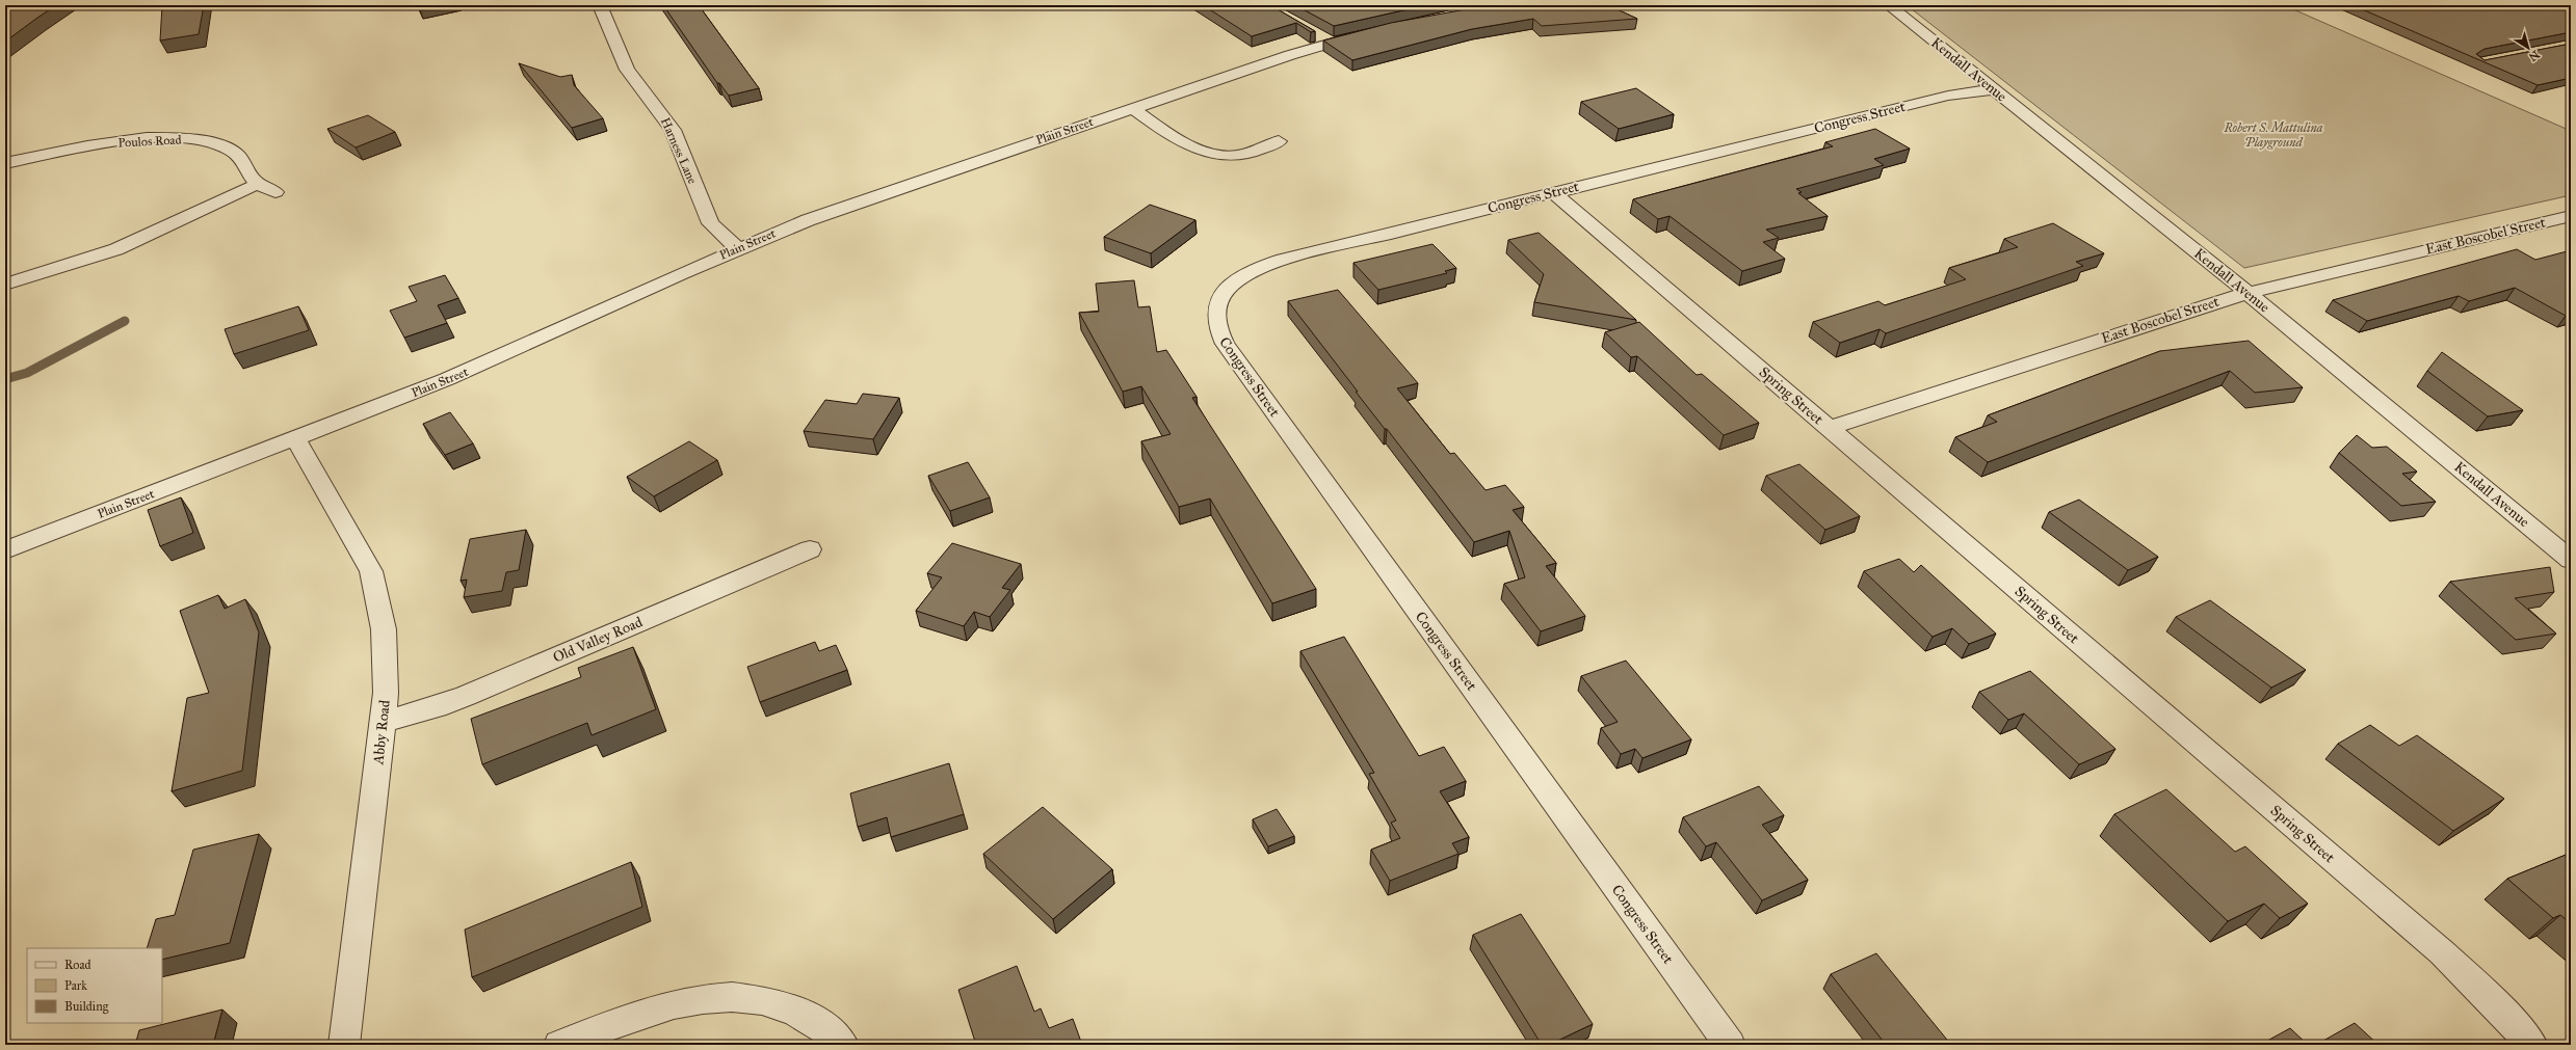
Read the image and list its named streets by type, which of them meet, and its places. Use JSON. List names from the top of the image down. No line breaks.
{"streets":{"street":["Kendall Avenue","Congress Street","Plain Street","Poulos Road","Harness Lane","East Boscobel Street","Spring Street","Old Valley Road","Abby Road"]},"crossings":[["Kendall Avenue","Congress Street"],["Kendall Avenue","East Boscobel Street"],["Congress Street","Spring Street"],["Plain Street","Harness Lane"],["Plain Street","Abby Road"],["East Boscobel Street","Spring Street"],["Old Valley Road","Abby Road"]],"parks":["Robert S. Mattulina Playground"],"legend":["Road","Park","Building"],"north":"bottom right"}
